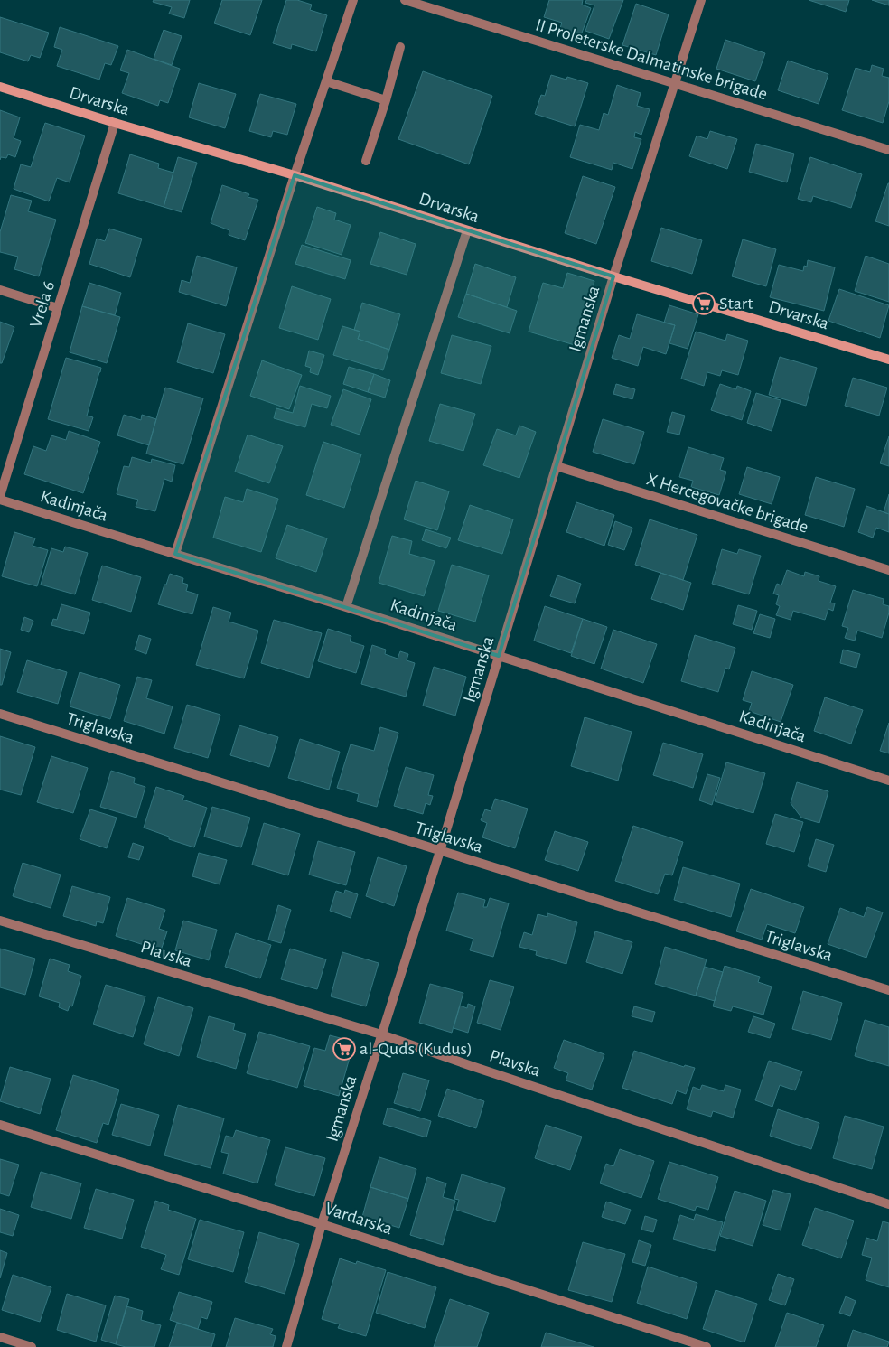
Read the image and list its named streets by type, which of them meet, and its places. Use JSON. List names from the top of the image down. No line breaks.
{"streets":{"main road":["Drvarska"],"street":["II Proleterske Dalmatinske brigade","Vrela 6","Igmanska","X Hercegovačke brigade","Kadinjača","Triglavska","Plavska","Vardarska"]},"crossings":[["II Proleterske Dalmatinske brigade","Igmanska"],["Drvarska","Vrela 6"],["Drvarska","Igmanska"],["Igmanska","X Hercegovačke brigade"],["Igmanska","Kadinjača"],["Igmanska","Triglavska"],["Igmanska","Plavska"],["Igmanska","Vardarska"]],"places":{"supermarket":["Start","al-Quds (Kudus)"]}}
